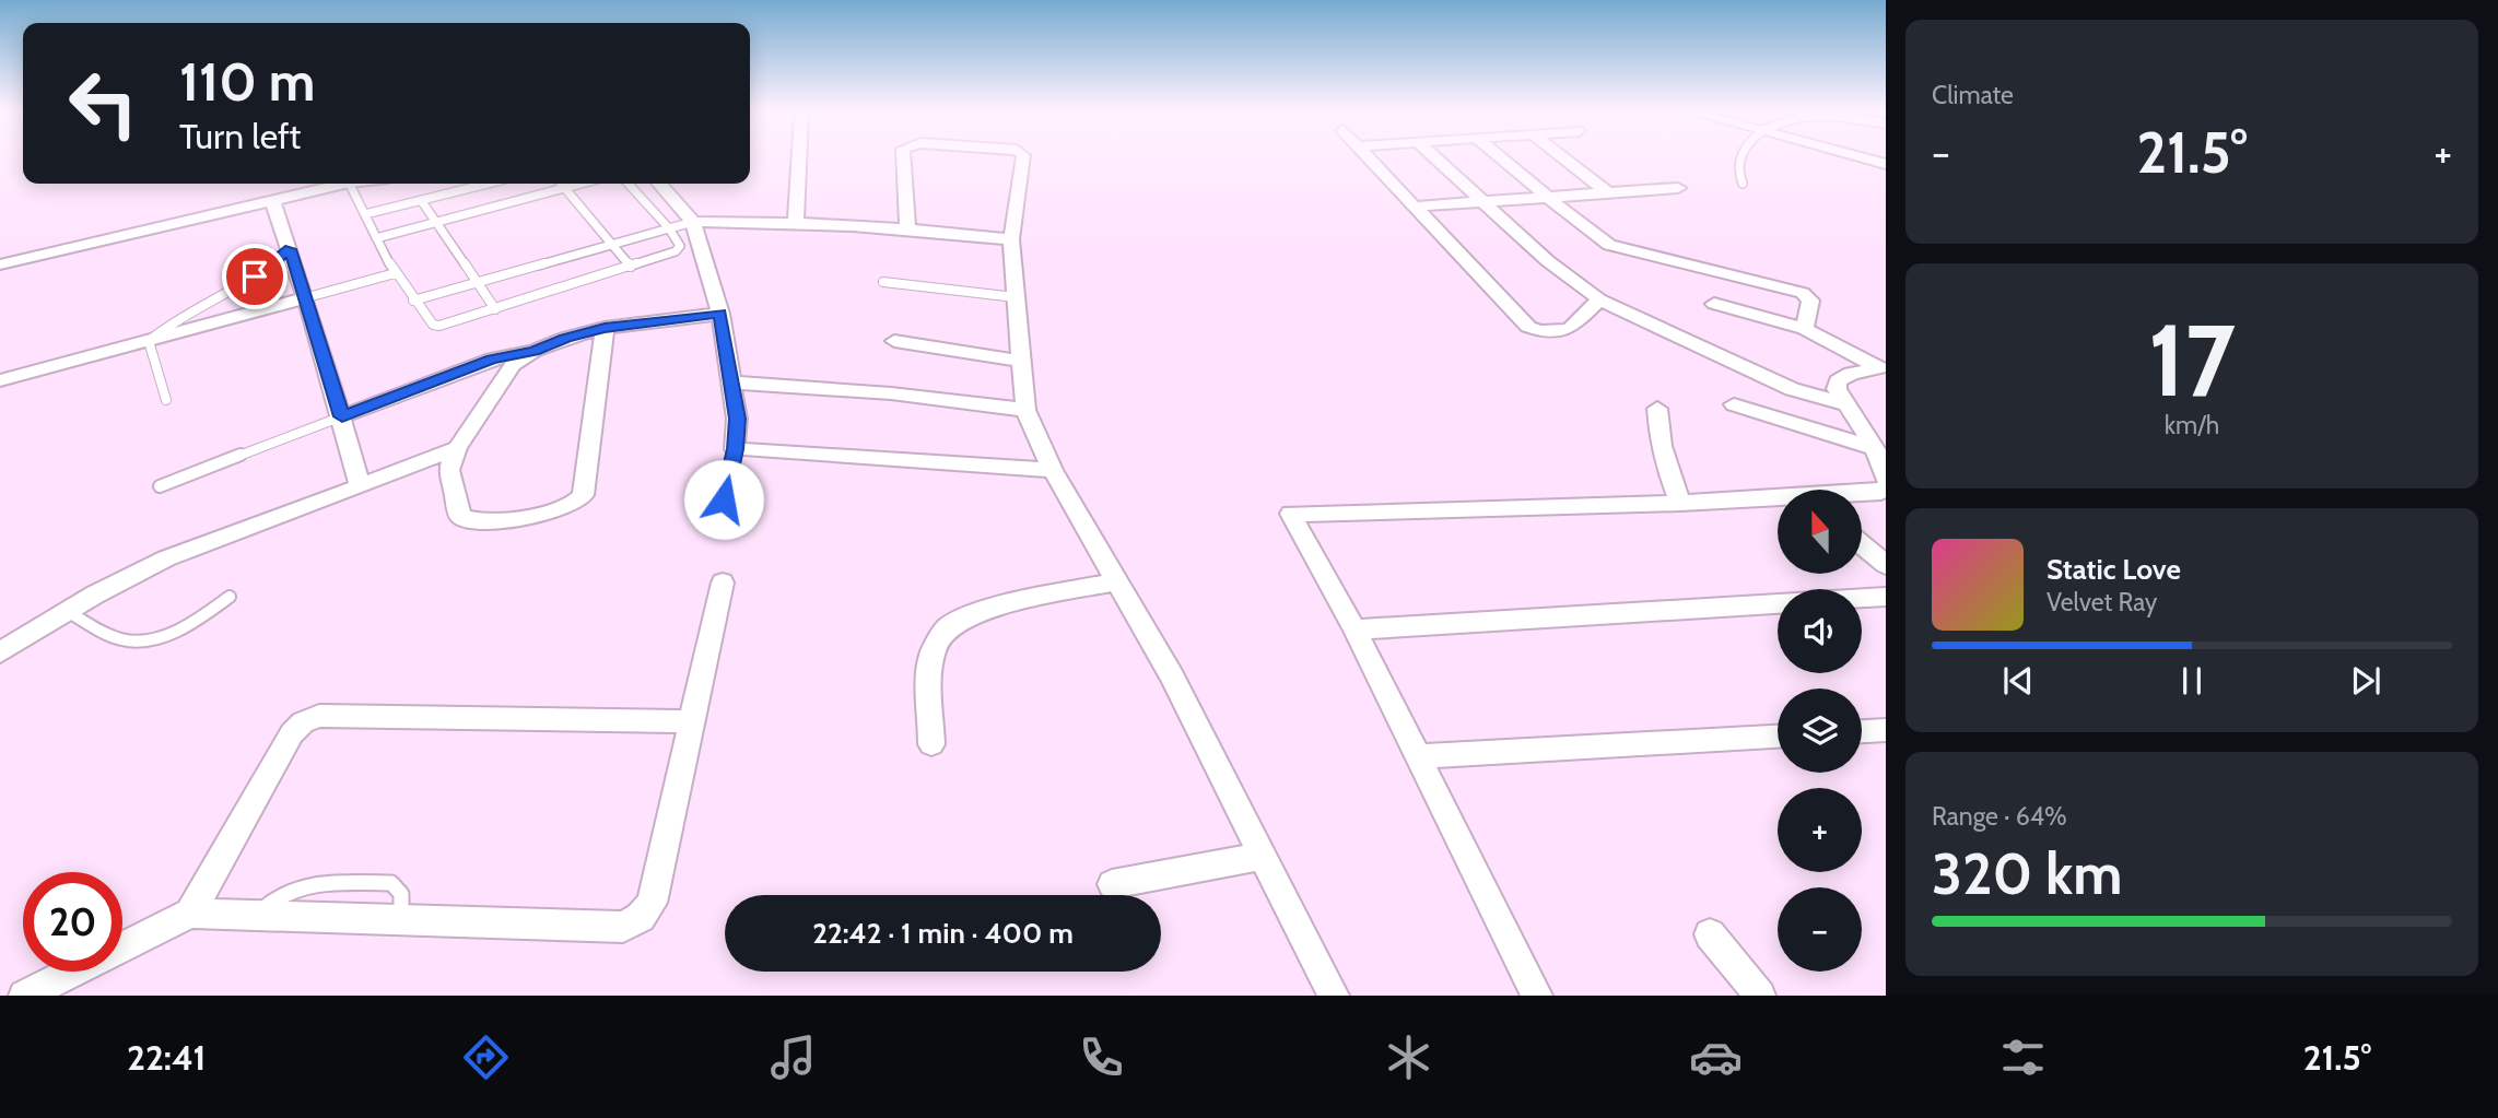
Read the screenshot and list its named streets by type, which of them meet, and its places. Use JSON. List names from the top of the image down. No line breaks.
{"north":"top","page":{"tile":["Climate",["17","km/h"],["Range · 64%","320 km"]],"turn":["110 m","Turn left"],"heat":["−","21.5°","+"],"map_buttons":["+","−"],"song":["Static Love","Velvet Ray"],"limit":"20","trip":"22:42 · 1 min · 400 m","tabs":["22:41","21.5°"]}}
